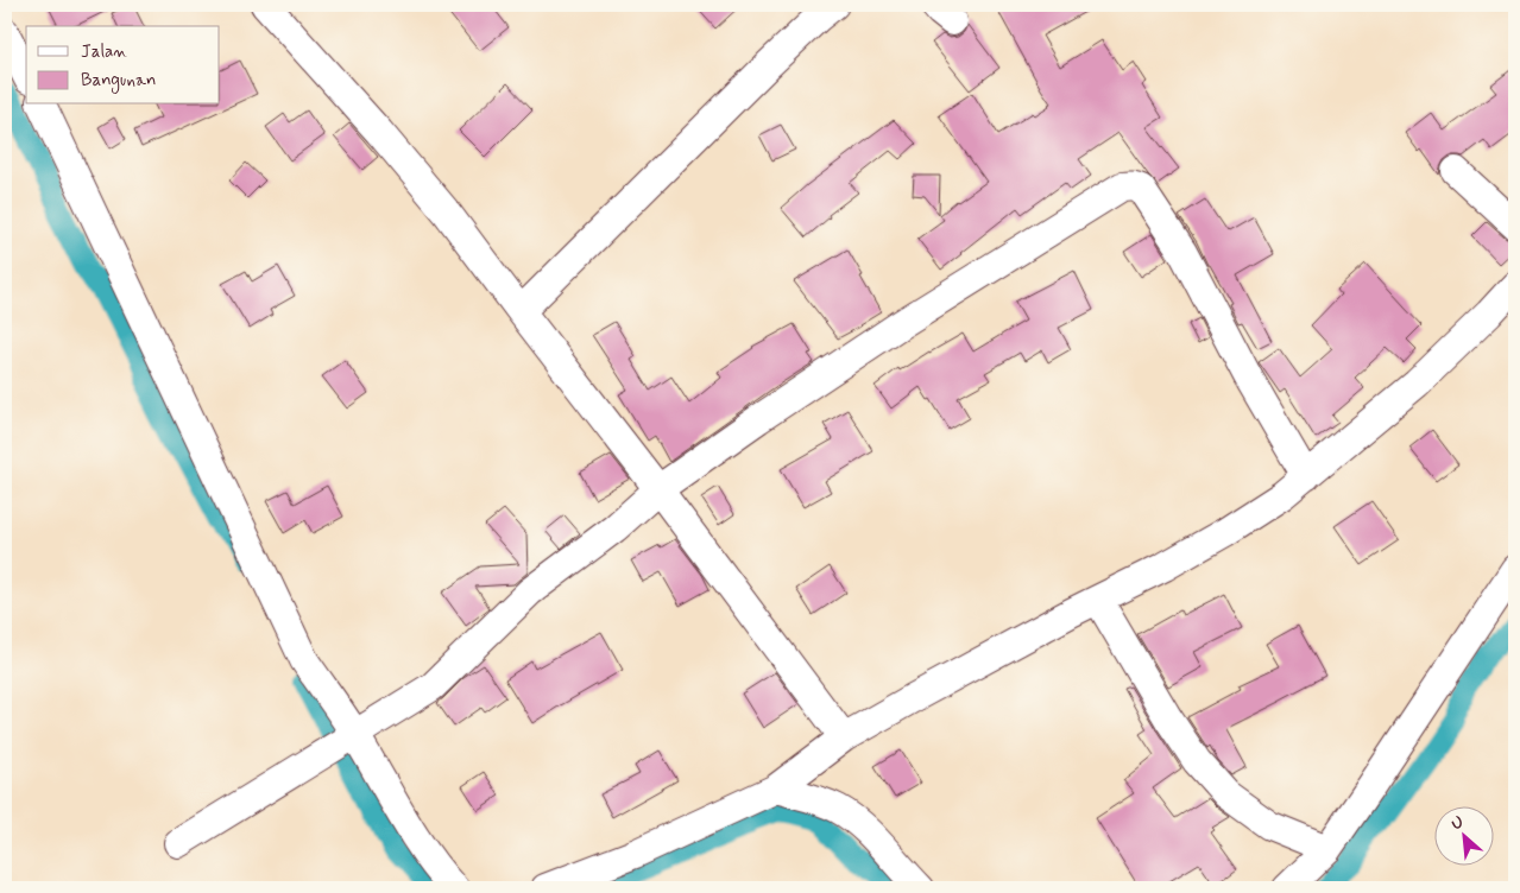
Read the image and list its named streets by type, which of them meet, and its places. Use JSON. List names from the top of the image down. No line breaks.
{"legend":["Jalan","Bangunan"],"north":"top left"}
